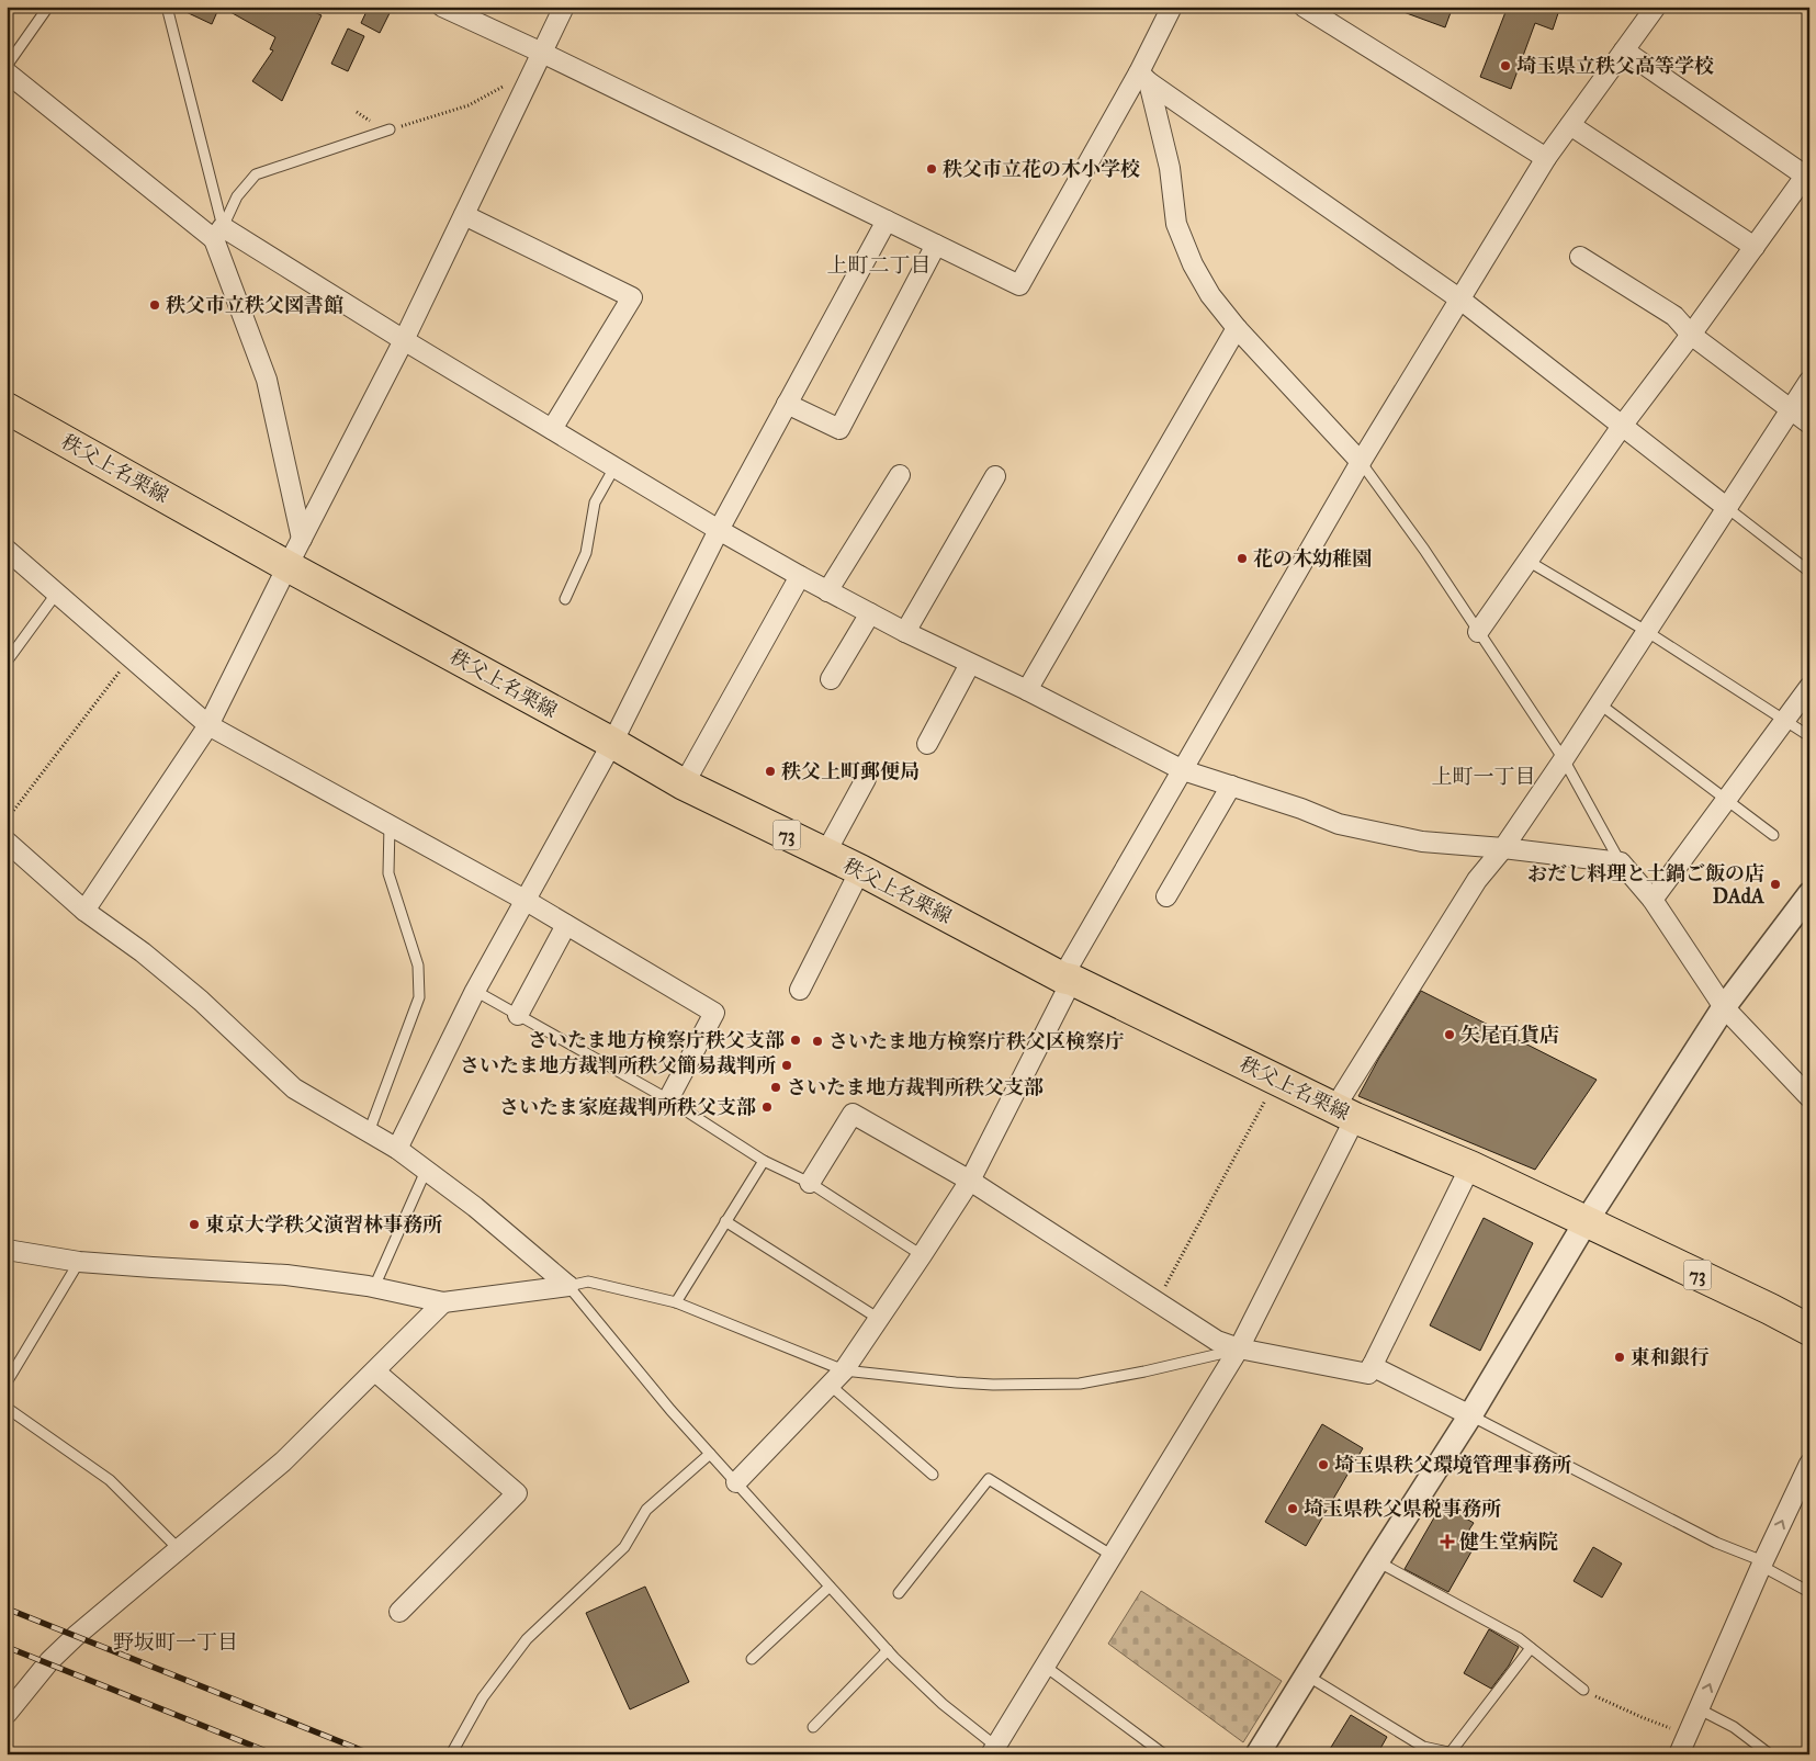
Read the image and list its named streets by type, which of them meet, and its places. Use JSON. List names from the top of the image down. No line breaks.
{"streets":{"main road":["秩父上名栗線","73"]},"districts":["上町二丁目","上町一丁目","野坂町一丁目"],"places":{"other":["埼玉県立秩父高等学校","秩父市立花の木小学校","秩父市立秩父図書館","花の木幼稚園","秩父上町郵便局","おだし料理と土鍋ご飯の店 DAdA","矢尾百貨店","さいたま地方検察庁秩父支部","さいたま地方検察庁秩父区検察庁","さいたま地方裁判所秩父簡易裁判所","さいたま地方裁判所秩父支部","さいたま家庭裁判所秩父支部","東京大学秩父演習林事務所","東和銀行","埼玉県秩父環境管理事務所","埼玉県秩父県税事務所"],"health":["健生堂病院"]}}
